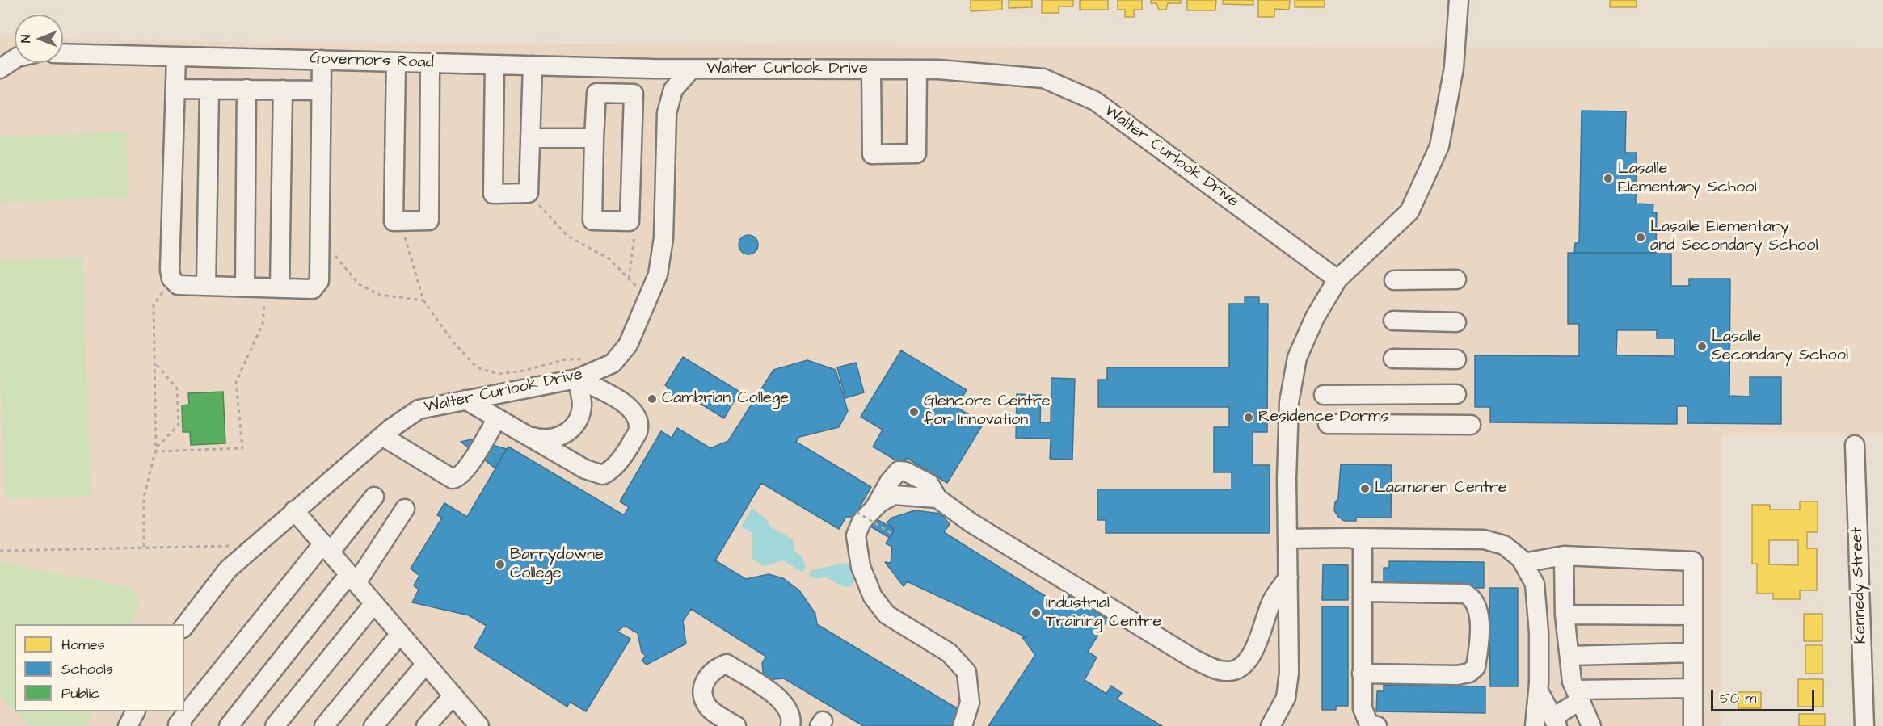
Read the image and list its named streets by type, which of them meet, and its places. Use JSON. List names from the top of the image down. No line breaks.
{"streets":{"street":["Governors Road","Walter Curlook Drive","Kennedy Street"]},"crossings":[["Governors Road","Walter Curlook Drive"]],"places":["Lasalle Elementary School","Lasalle Elementary and Secondary School","Lasalle Secondary School","Cambrian College","Glencore Centre for Innovation","Residence Dorms","Laamanen Centre","Barrydowne College","Industrial Training Centre"],"legend":["Homes","Schools","Public"],"scale_bar":"50 m","north":"left"}
